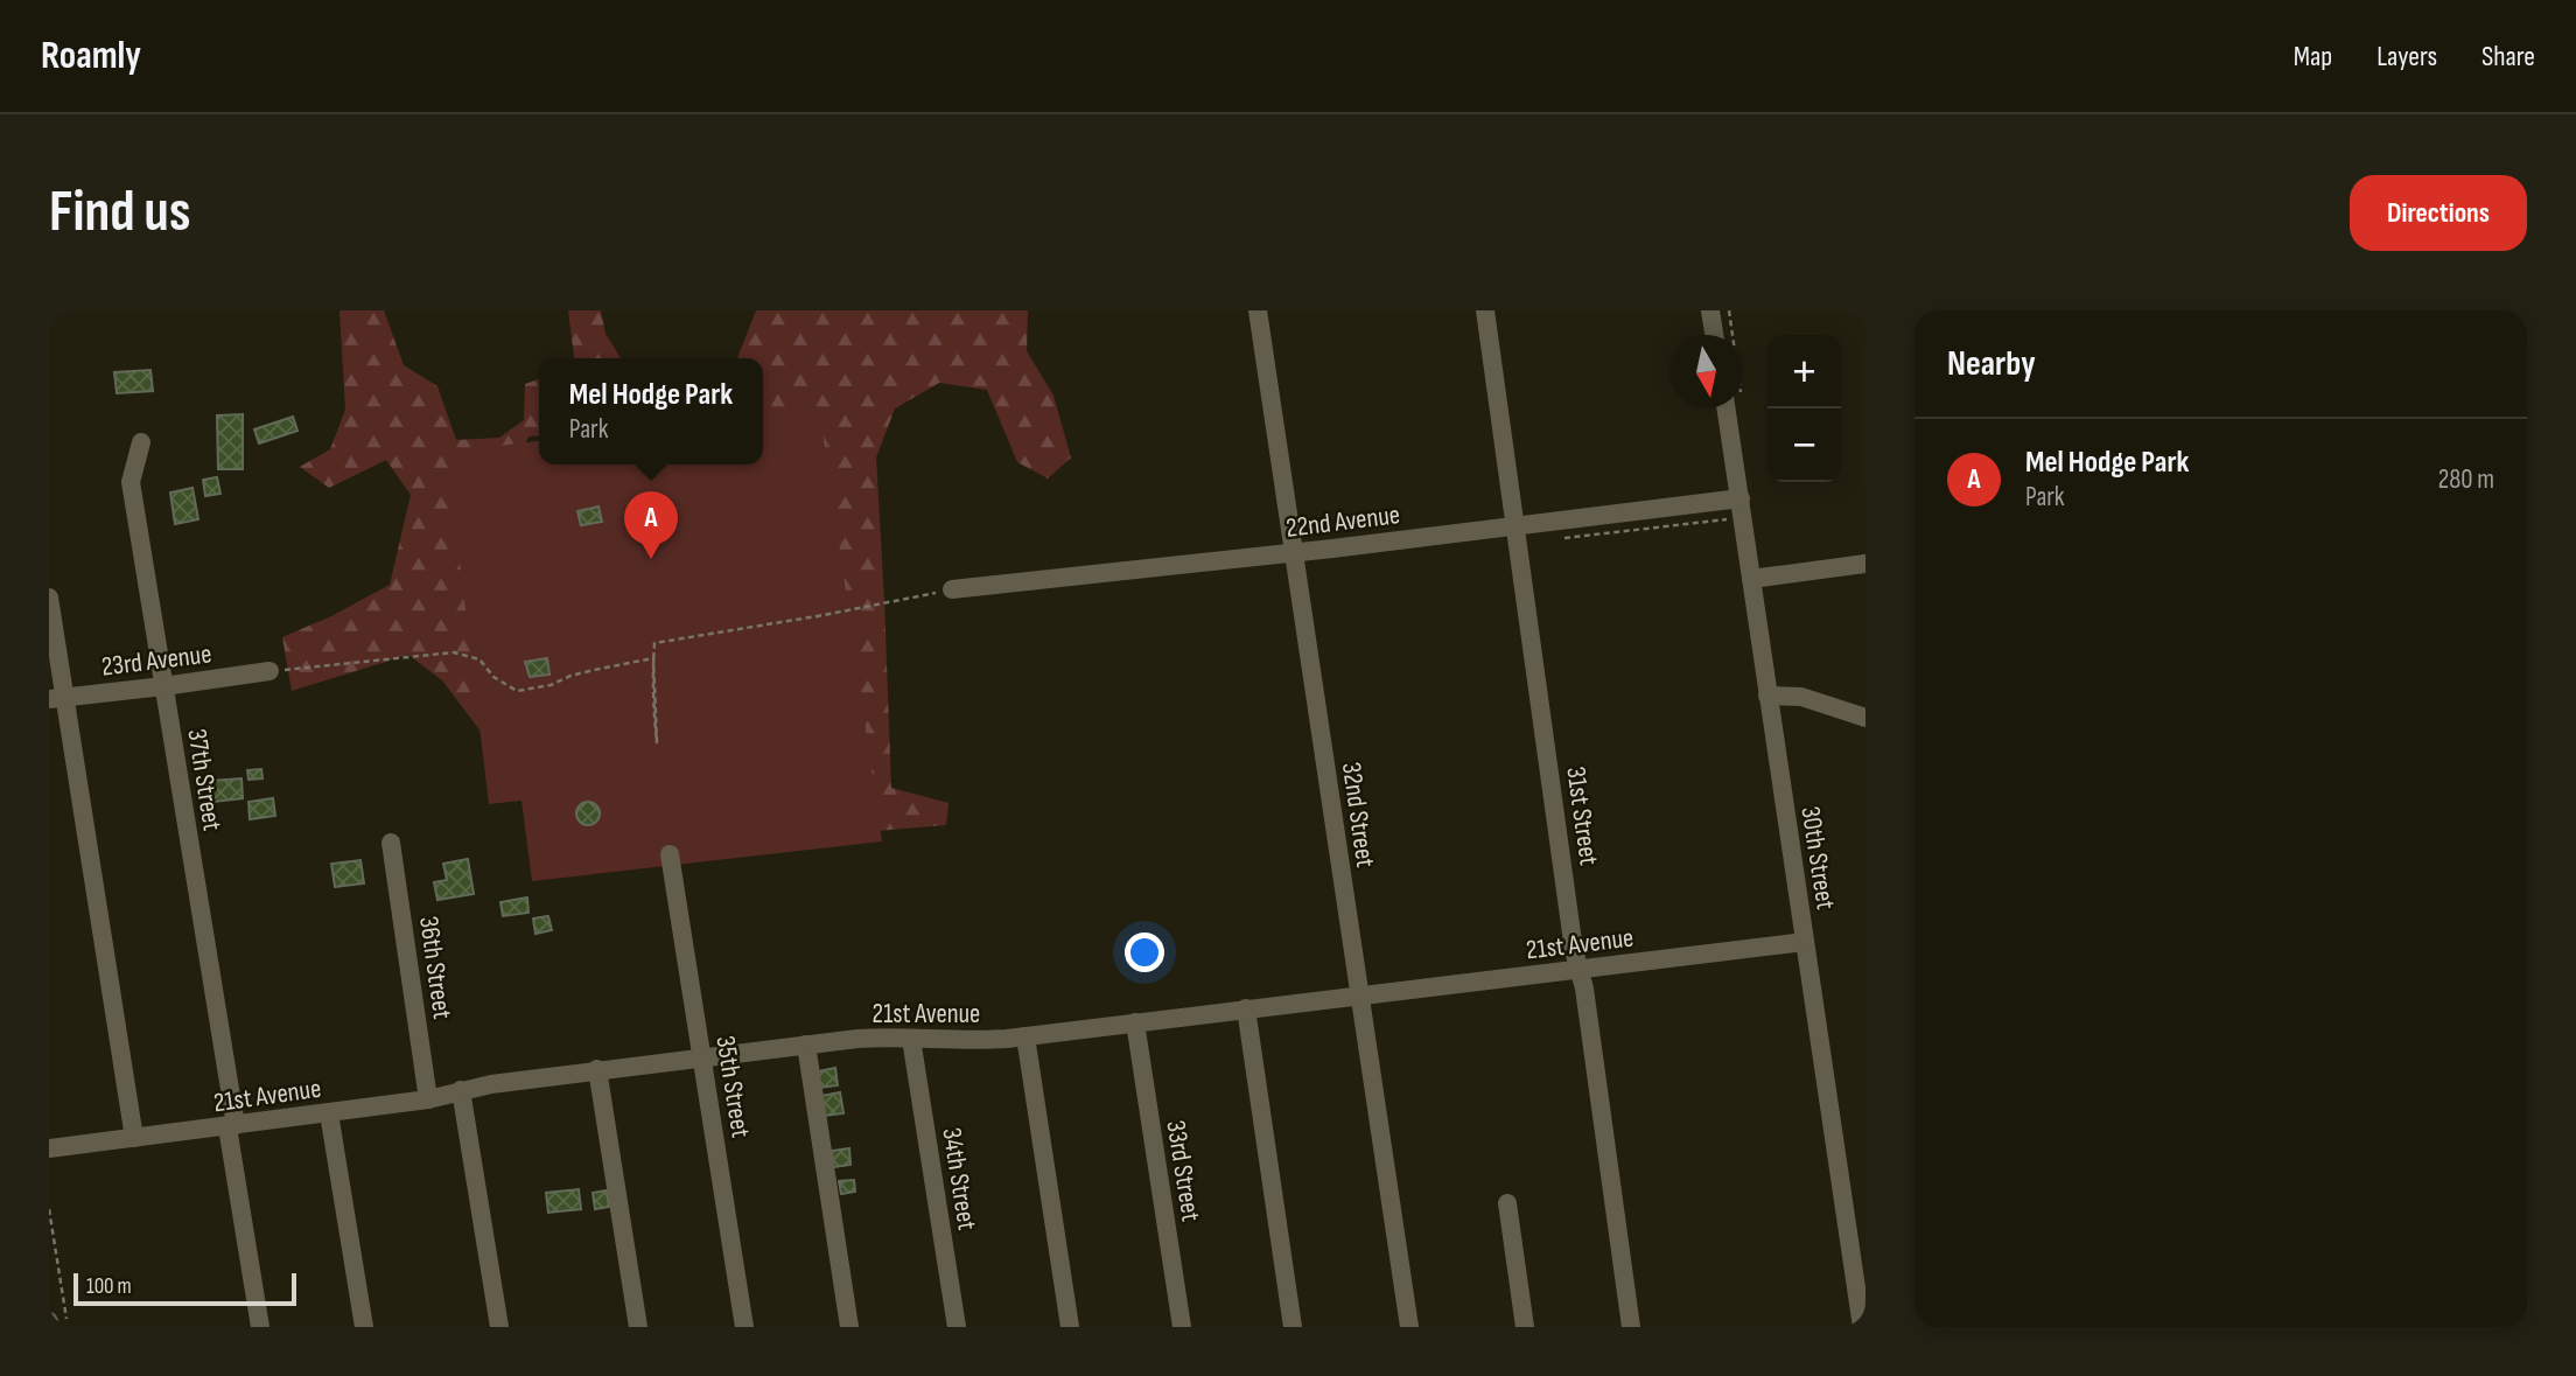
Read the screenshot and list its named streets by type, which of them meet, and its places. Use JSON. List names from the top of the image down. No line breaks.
{"streets":{"street":["22nd Avenue","23rd Avenue","37th Street","32nd Street","31st Street","30th Street","21st Avenue","36th Street","35th Street","33rd Street","34th Street"]},"crossings":[["22nd Avenue","32nd Street"],["22nd Avenue","31st Street"],["22nd Avenue","30th Street"],["23rd Avenue","37th Street"],["37th Street","21st Avenue"],["32nd Street","21st Avenue"],["31st Street","21st Avenue"],["30th Street","21st Avenue"],["21st Avenue","36th Street"],["21st Avenue","35th Street"],["21st Avenue","33rd Street"],["21st Avenue","34th Street"]],"scale_bar":"100 m","north":"bottom","page":{"header":"Roamly","nav":["Map","Layers","Share"],"buttons":"Directions","title":"Find us","heading":"Nearby","map_buttons":["+","−"],"popup":["Mel Hodge Park","Park"],"list":[{"mark":"A","name":"Mel Hodge Park","note":"Park","value":"280 m"}],"pins":"A","scale":"100 m"}}
